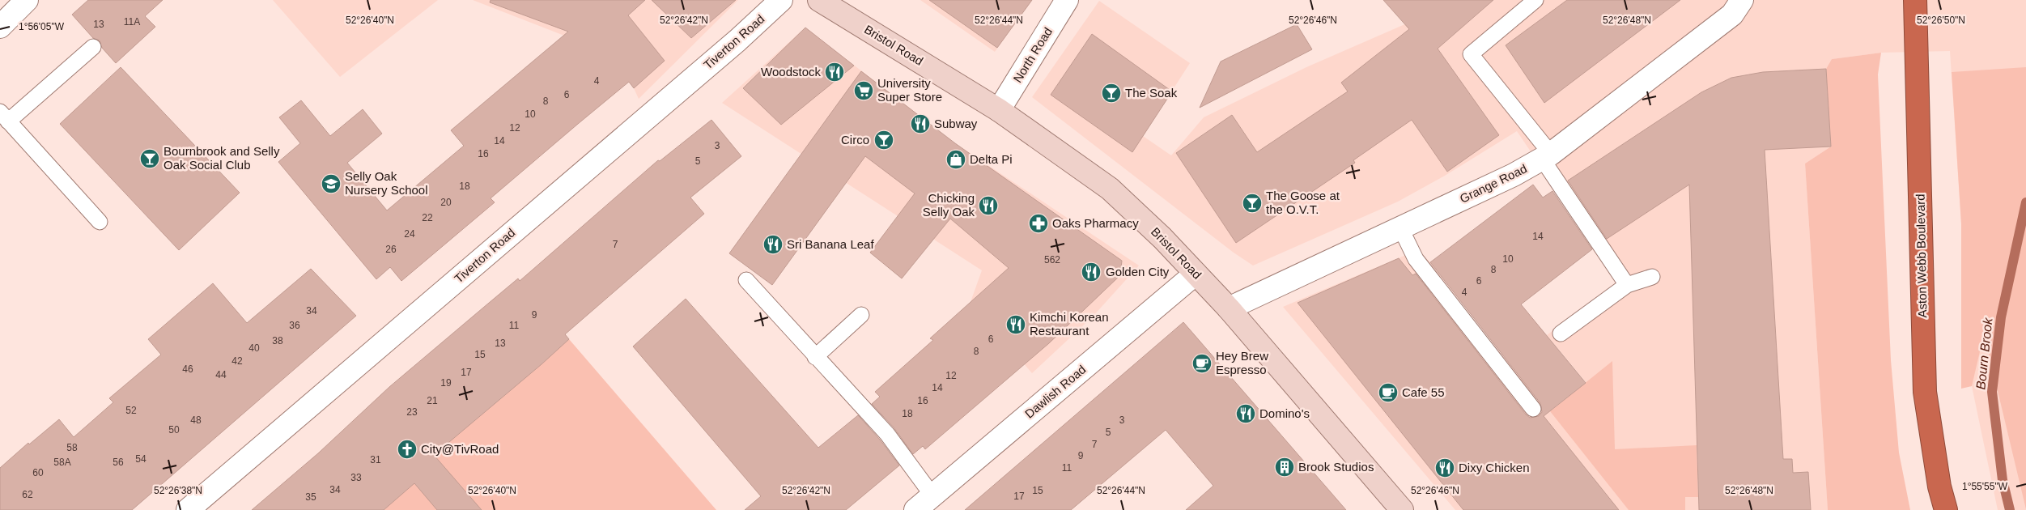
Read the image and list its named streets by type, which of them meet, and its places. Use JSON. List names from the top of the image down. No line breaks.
{"streets":{"highway":["Aston Webb Boulevard"],"main road":["Bristol Road"],"street":["Tiverton Road","North Road","Grange Road","Dawlish Road"]},"crossings":[["Bristol Road","North Road"],["Bristol Road","Grange Road"],["Bristol Road","Dawlish Road"]],"water":["Bourn Brook"],"places":{"restaurant":["Woodstock","Subway","Chicking Selly Oak","Sri Banana Leaf","Golden City","Kimchi Korean Restaurant","Domino's","Dixy Chicken"],"supermarket":["University Super Store"],"bar":["The Soak","Circo","Bournbrook and Selly Oak Social Club","The Goose at the O.V.T."],"shop":["Delta Pi"],"school or university":["Selly Oak Nursery School"],"pharmacy":["Oaks Pharmacy"],"cafe":["Hey Brew Espresso","Cafe 55"],"church":["City@TivRoad"],"building":["Brook Studios"]},"house_numbers":["11A","13","4","6","8","10","12","14","3","16","5","18","20","22","24","14","7","26","10","562","8","6","4","34","9","36","11","6","38","13","40","8","15","42","46","17","44","12","19","14","21","16","52","23","18","48","3","50","5","7","58","9","54","31","58A","56","11","60","33","34","15","62","17","35"],"coordinates":["52°26'40\"N","52°26'42\"N","52°26'44\"N","52°26'46\"N","52°26'48\"N","52°26'50\"N","1°56'05\"W","1°55'55\"W","52°26'38\"N"]}
